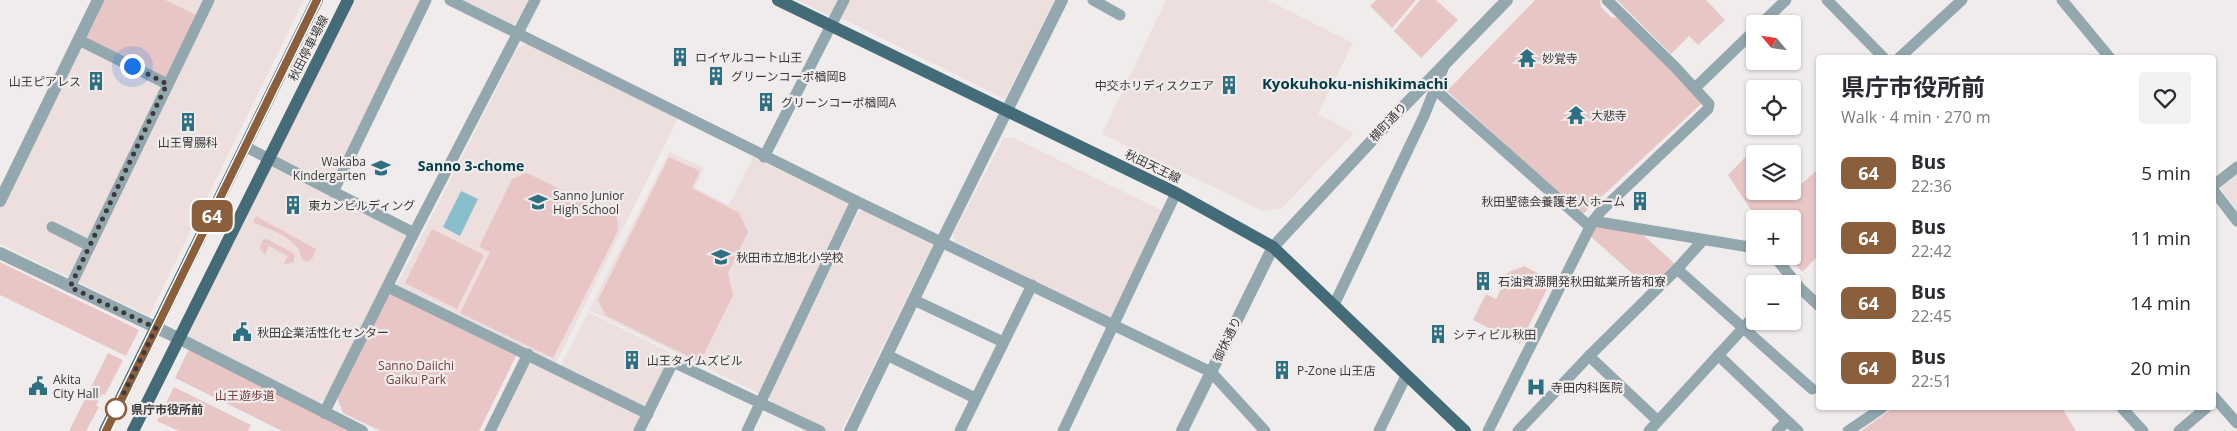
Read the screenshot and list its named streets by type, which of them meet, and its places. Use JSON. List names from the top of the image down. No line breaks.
{"streets":{"main road":["秋田停車場線","秋田天王線"],"street":["横町通り","御休通り"]},"crossings":[["横町通り","秋田天王線"],["横町通り","御休通り"],["秋田天王線","御休通り"]],"districts":["Kyokuhoku-nishikimachi","Sanno 3-chome"],"parks":["Sanno Daiichi Gaiku Park","山王遊歩道"],"places":{"building":["ロイヤルコート山王","グリーンコーポ楢岡B","山王ピアレス","中交ホリディスクエア","グリーンコーポ楢岡A","山王胃腸科","秋田聖徳会養護老人ホーム","東カンビルディング","石油資源開発秋田鉱業所皆和寮","シティビル秋田","山王タイムズビル","P-Zone 山王店"],"temple":["妙覚寺","大悲寺"],"school or university":["Wakaba Kindergarten","Sanno Junior High School","秋田市立旭北小学校"],"public building":["秋田企業活性化センター","Akita City Hall"],"hospital":["寺田内科医院"],"other":["県庁市役所前"]},"lines":["bus line 64"],"north":"top left","page":{"on_map":"64","map_buttons":["+","−"],"heading":["県庁市役所前","Walk · 4 min · 270 m"],"list":[{"mark":"64","name":"Bus","note":"22:36","value":"5 min"},{"mark":"64","name":"Bus","note":"22:42","value":"11 min"},{"mark":"64","name":"Bus","note":"22:45","value":"14 min"},{"mark":"64","name":"Bus","note":"22:51","value":"20 min"}]}}
